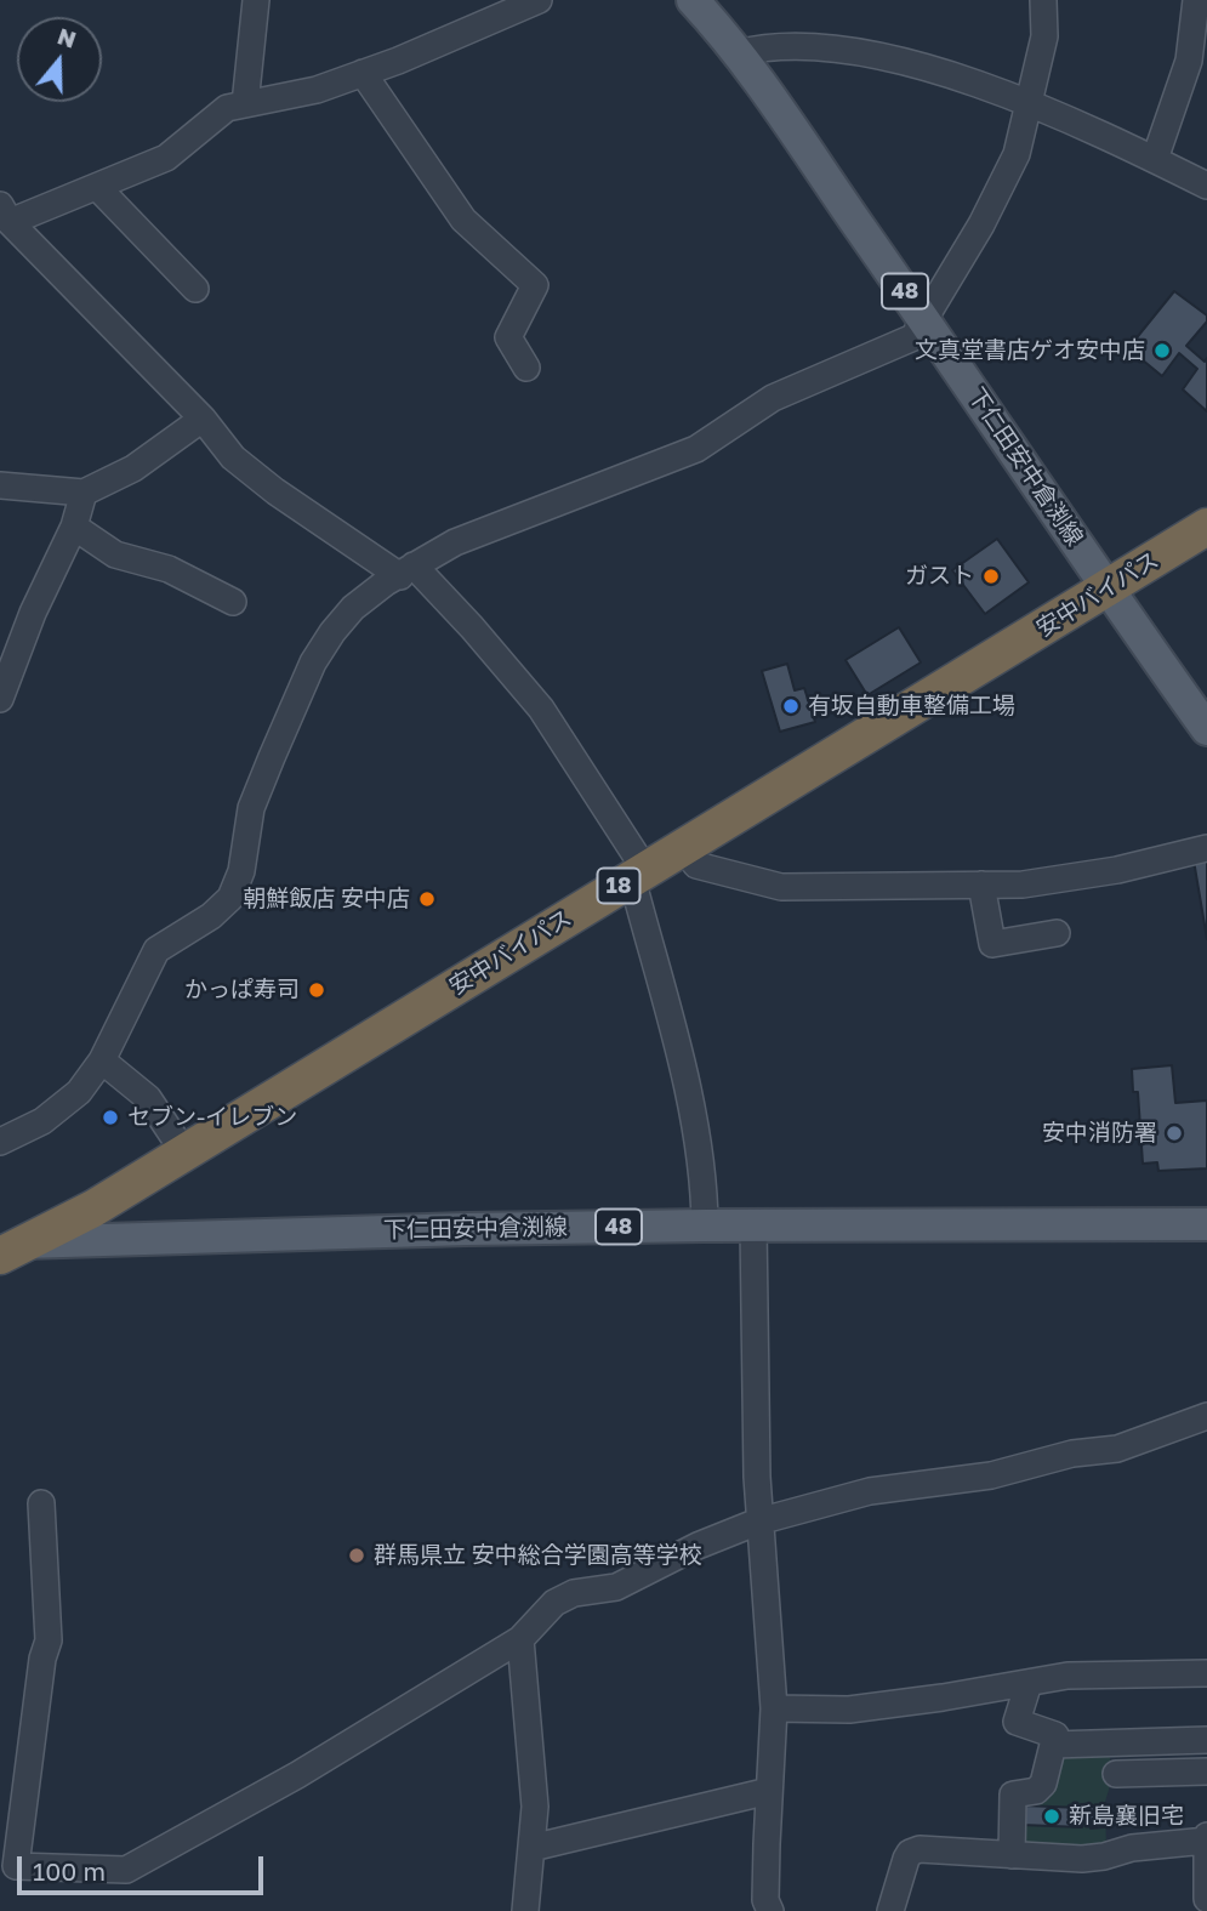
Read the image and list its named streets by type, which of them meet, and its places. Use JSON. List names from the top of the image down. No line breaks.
{"streets":{"highway":["安中バイパス","18"],"main road":["48","下仁田安中倉渕線"]},"crossings":[["下仁田安中倉渕線","安中バイパス"]],"places":["文真堂書店ゲオ安中店","ガスト","有坂自動車整備工場","朝鮮飯店 安中店","かっぱ寿司","セブン-イレブン","安中消防署","群馬県立 安中総合学園高等学校","新島襄旧宅"],"scale_bar":"100 m","north":"top"}
